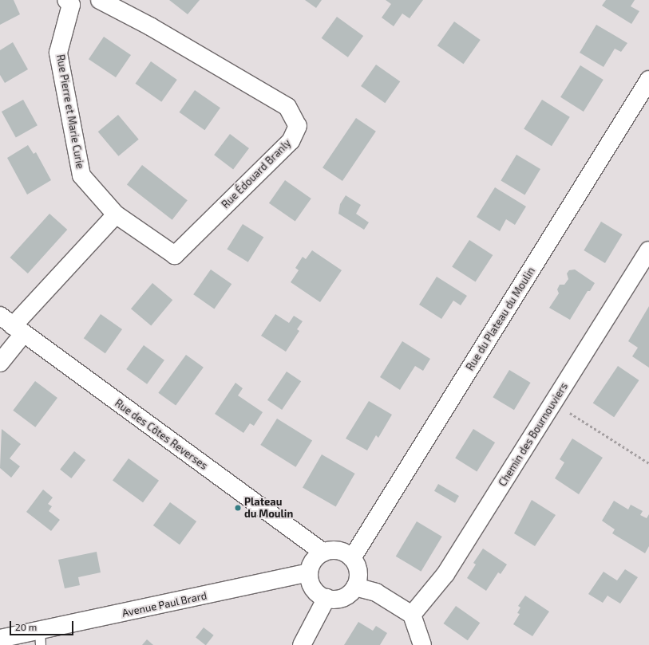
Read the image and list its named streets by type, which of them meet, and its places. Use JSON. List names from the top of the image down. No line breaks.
{"streets":{"street":["Rue Pierre et Marie Curie","Rue Édouard Branly","Rue du Plateau du Moulin","Rue des Côtes Reverses","Chemin des Bournouviers","Avenue Paul Brard"]},"crossings":[["Rue Pierre et Marie Curie","Rue Édouard Branly"],["Rue du Plateau du Moulin","Rue des Côtes Reverses"],["Rue du Plateau du Moulin","Avenue Paul Brard"],["Rue des Côtes Reverses","Avenue Paul Brard"]],"places":["Plateau du Moulin"],"scale_bar":"20 m"}
